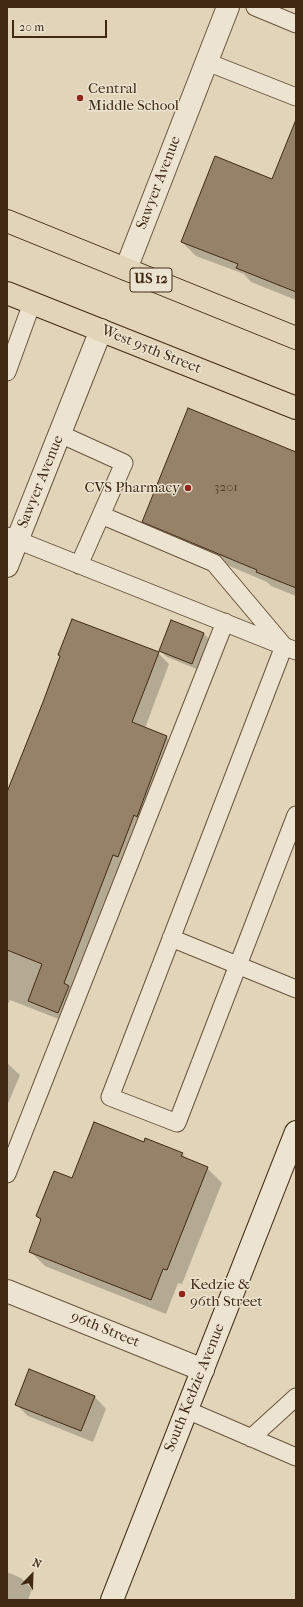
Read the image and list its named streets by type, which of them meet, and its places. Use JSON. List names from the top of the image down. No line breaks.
{"streets":{"main road":["US 12","West 95th Street"],"street":["Sawyer Avenue","96th Street","South Kedzie Avenue"]},"crossings":[["Sawyer Avenue","US 12"],["Sawyer Avenue","West 95th Street"],["96th Street","South Kedzie Avenue"]],"places":["Central Middle School","CVS Pharmacy","Kedzie & 96th Street"],"house_numbers":["3201"],"scale_bar":"20 m","north":"top right"}
